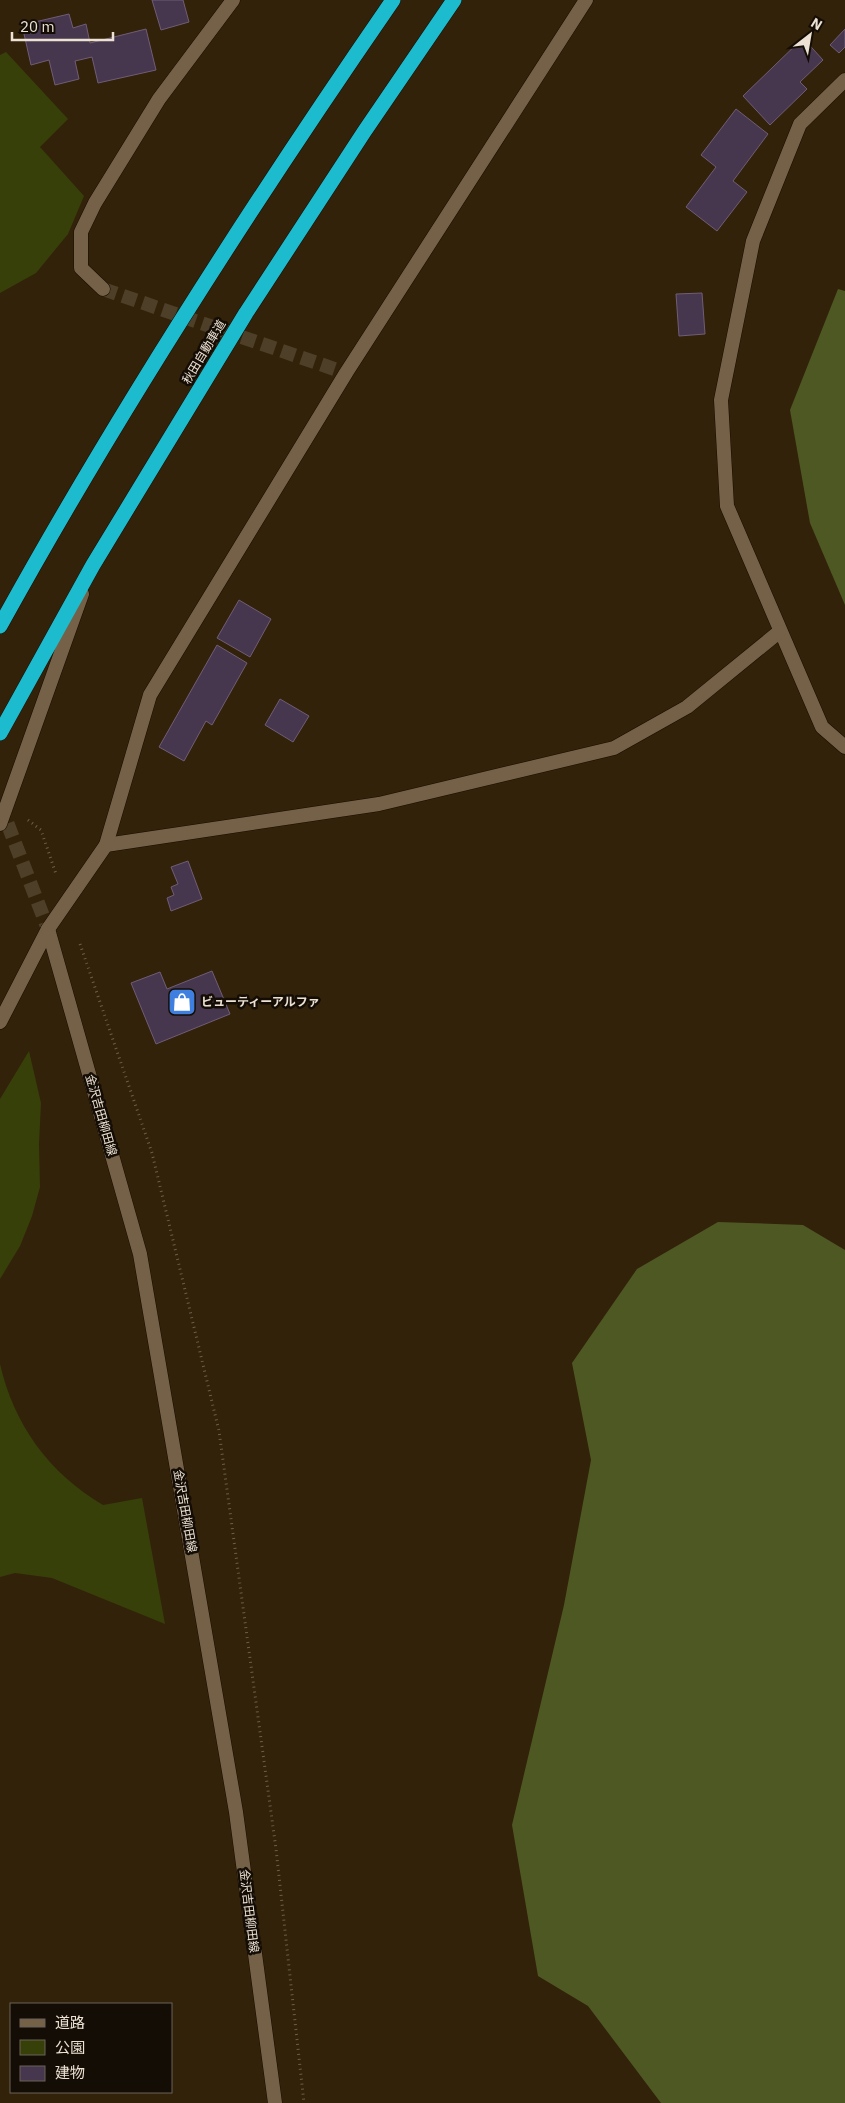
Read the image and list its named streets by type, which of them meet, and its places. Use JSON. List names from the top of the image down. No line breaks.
{"streets":{"highway":["秋田自動車道"],"street":["金沢吉田柳田線"]},"places":{"shop":["ビューティーアルファ"]},"legend":["道路","公園","建物"],"scale_bar":"20 m","north":"top right"}
